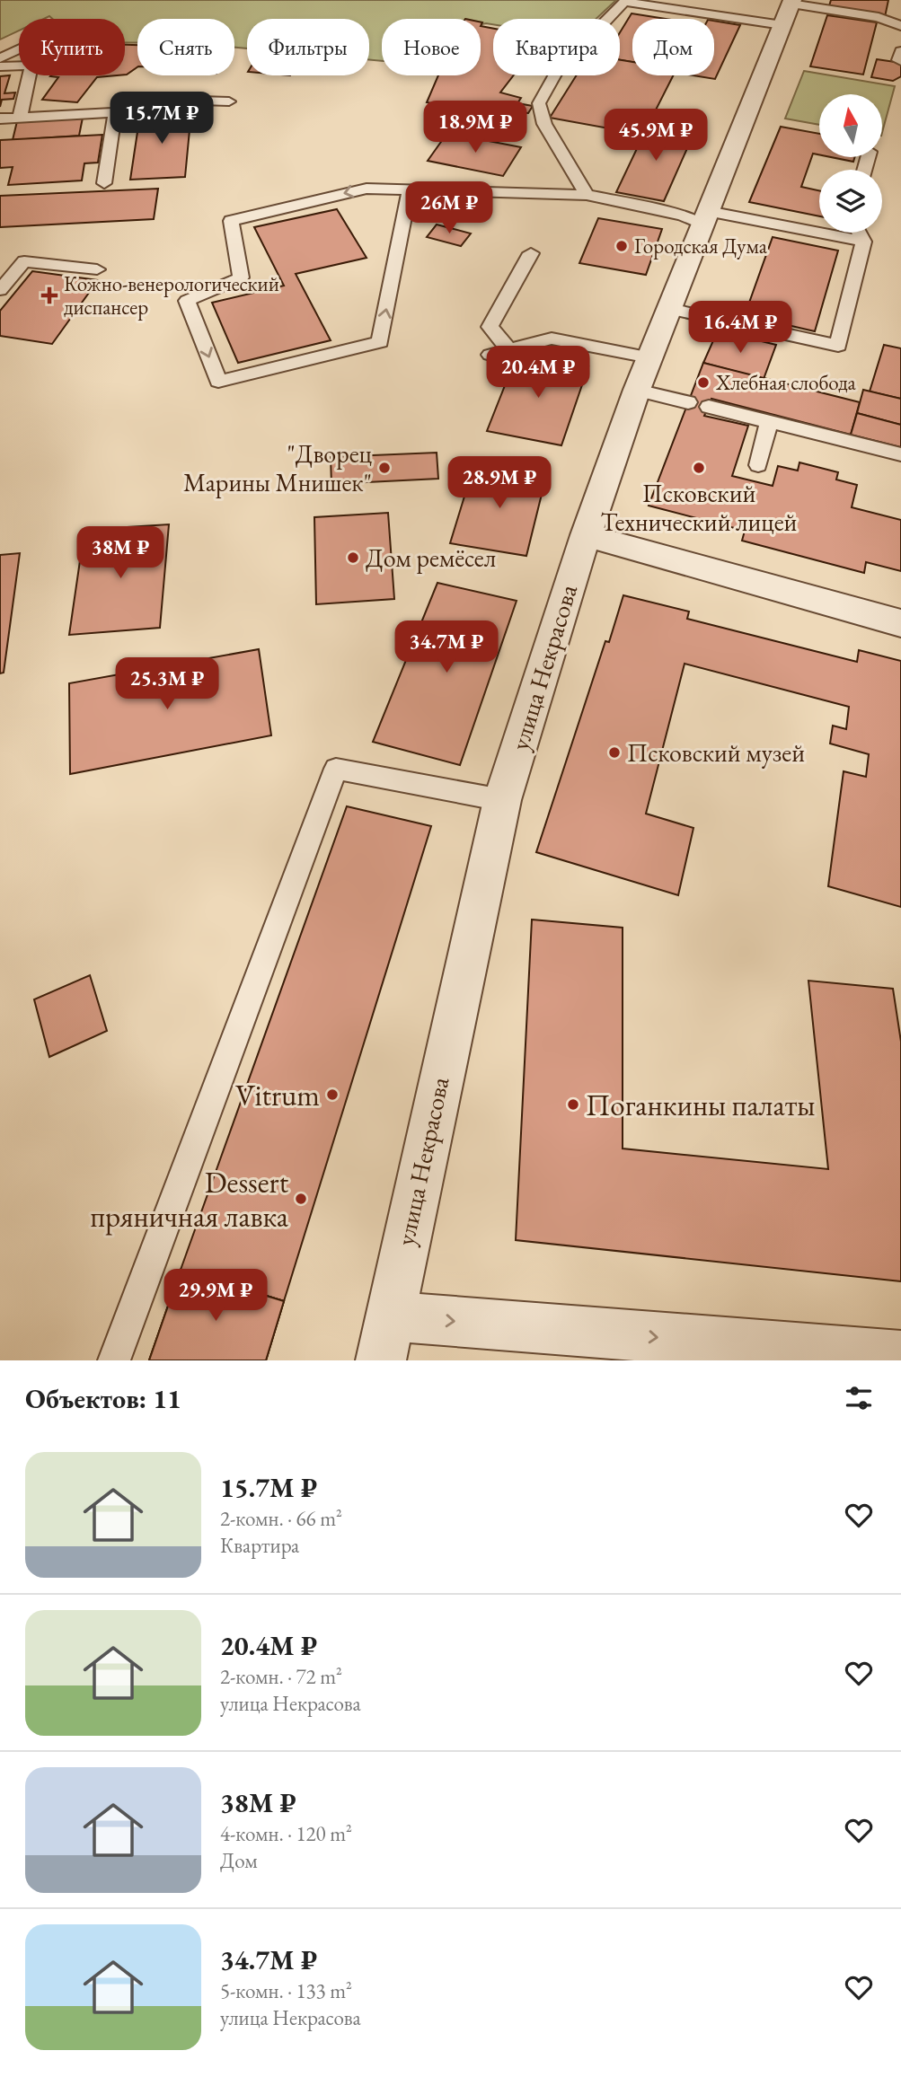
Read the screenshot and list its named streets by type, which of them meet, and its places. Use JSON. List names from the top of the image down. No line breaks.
{"streets":{"street":["улица Некрасова"]},"places":{"other":["Городская Дума","Хлебная слобода","\"Дворец Марины Мнишек\"","Псковский Технический лицей","Дом ремёсел","Псковский музей","Vitrum","Поганкины палаты","Dessert пряничная лавка"],"health":["Кожно-венерологический диспансер"]},"north":"top","page":{"chip":["Купить","Снять","Фильтры","Новое","Квартира","Дом"],"price":["15.7M ₽","18.9M ₽","45.9M ₽","26M ₽","16.4M ₽","20.4M ₽","28.9M ₽","38M ₽","34.7M ₽","25.3M ₽","29.9M ₽"],"heading":"Объектов: 11","list":[{"name":"15.7M ₽","note":"2-комн. · 66 m² · Квартира"},{"name":"20.4M ₽","note":"2-комн. · 72 m² · улица Некрасова"},{"name":"38M ₽","note":"4-комн. · 120 m² · Дом"},{"name":"34.7M ₽","note":"5-комн. · 133 m² · улица Некрасова"}]}}
